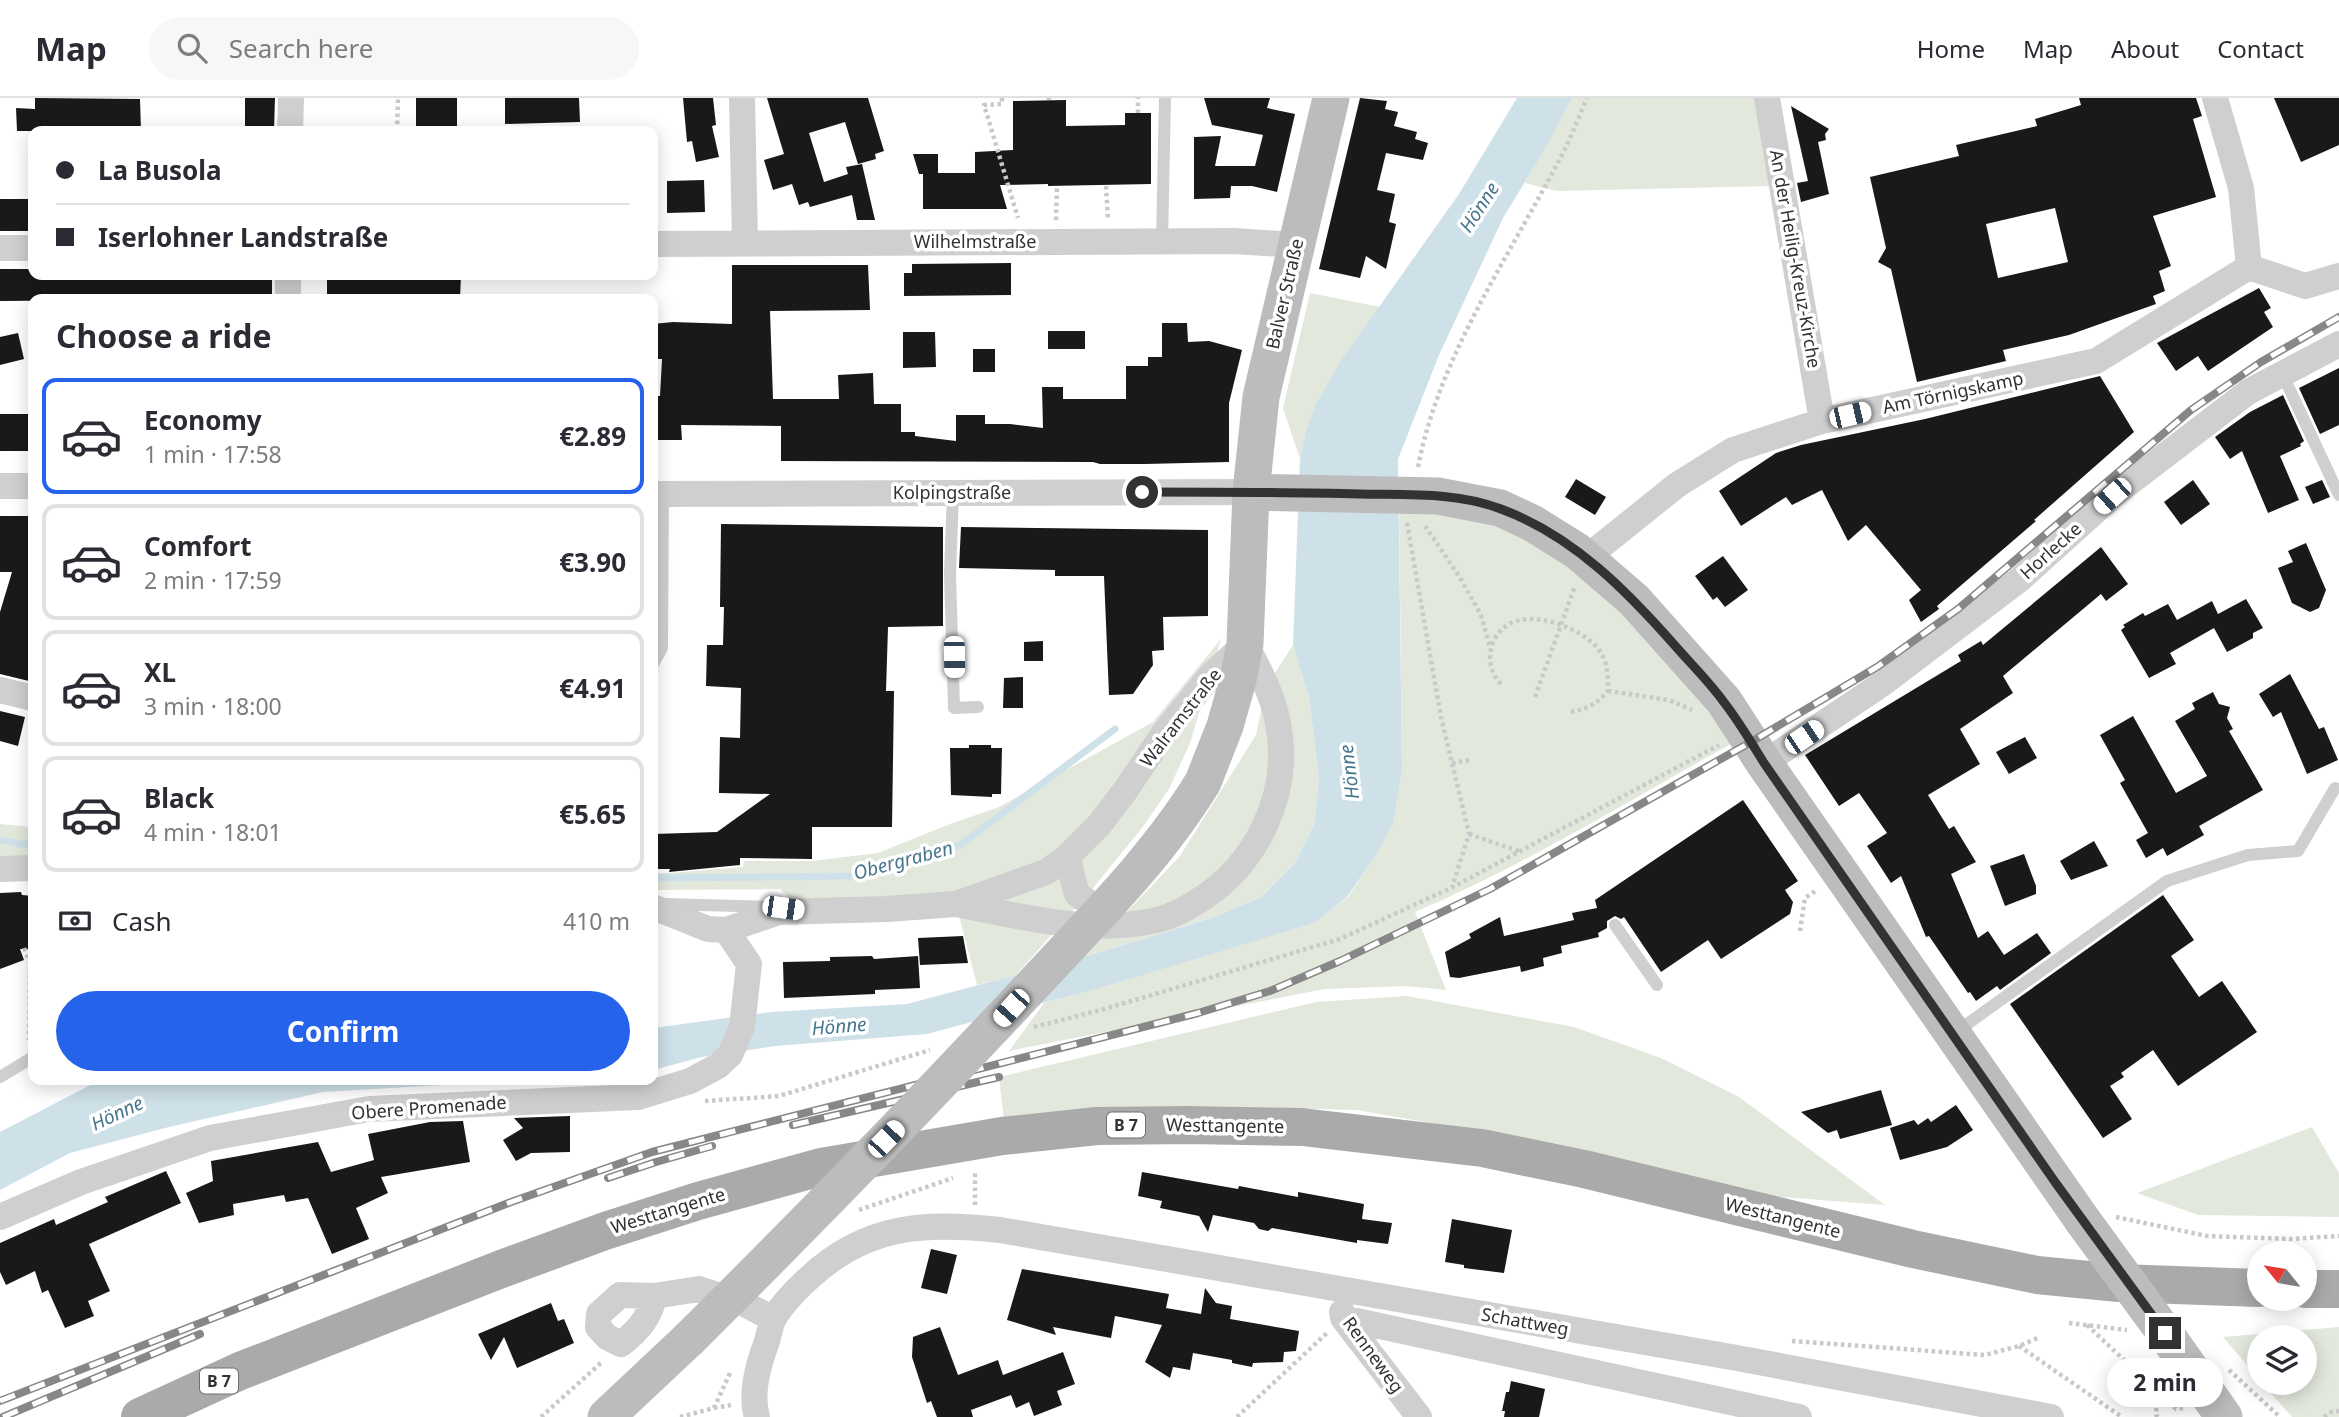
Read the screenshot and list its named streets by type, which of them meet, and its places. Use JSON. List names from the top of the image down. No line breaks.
{"streets":{"main road":["B 7","Westtangente"],"street":["Wilhelmstraße","An der Heilig-Kreuz-Kirche","Balver Straße","Am Törnigskamp","Kolpingstraße","Horlecke","Walramstraße","Obere Promenade","Schattweg","Renneweg"]},"crossings":[["Wilhelmstraße","Balver Straße"],["An der Heilig-Kreuz-Kirche","Am Törnigskamp"],["Balver Straße","Kolpingstraße"],["Balver Straße","Walramstraße"],["Walramstraße","Obere Promenade"],["Schattweg","Renneweg"]],"water":["Hönne","Obergraben"],"north":"top left","page":{"header":"Map","search":"Search here","nav":["Home","Map","About","Contact"],"banner":["La Busola","Iserlohner Landstraße"],"heading":"Choose a ride","list":[{"name":"Economy","note":"1 min · 17:58","value":"€2.89"},{"name":"Comfort","note":"2 min · 17:59","value":"€3.90"},{"name":"XL","note":"3 min · 18:00","value":"€4.91"},{"name":"Black","note":"4 min · 18:01","value":"€5.65"}],"pay":["Cash","410 m"],"buttons":"Confirm","bubble":"2 min"}}
